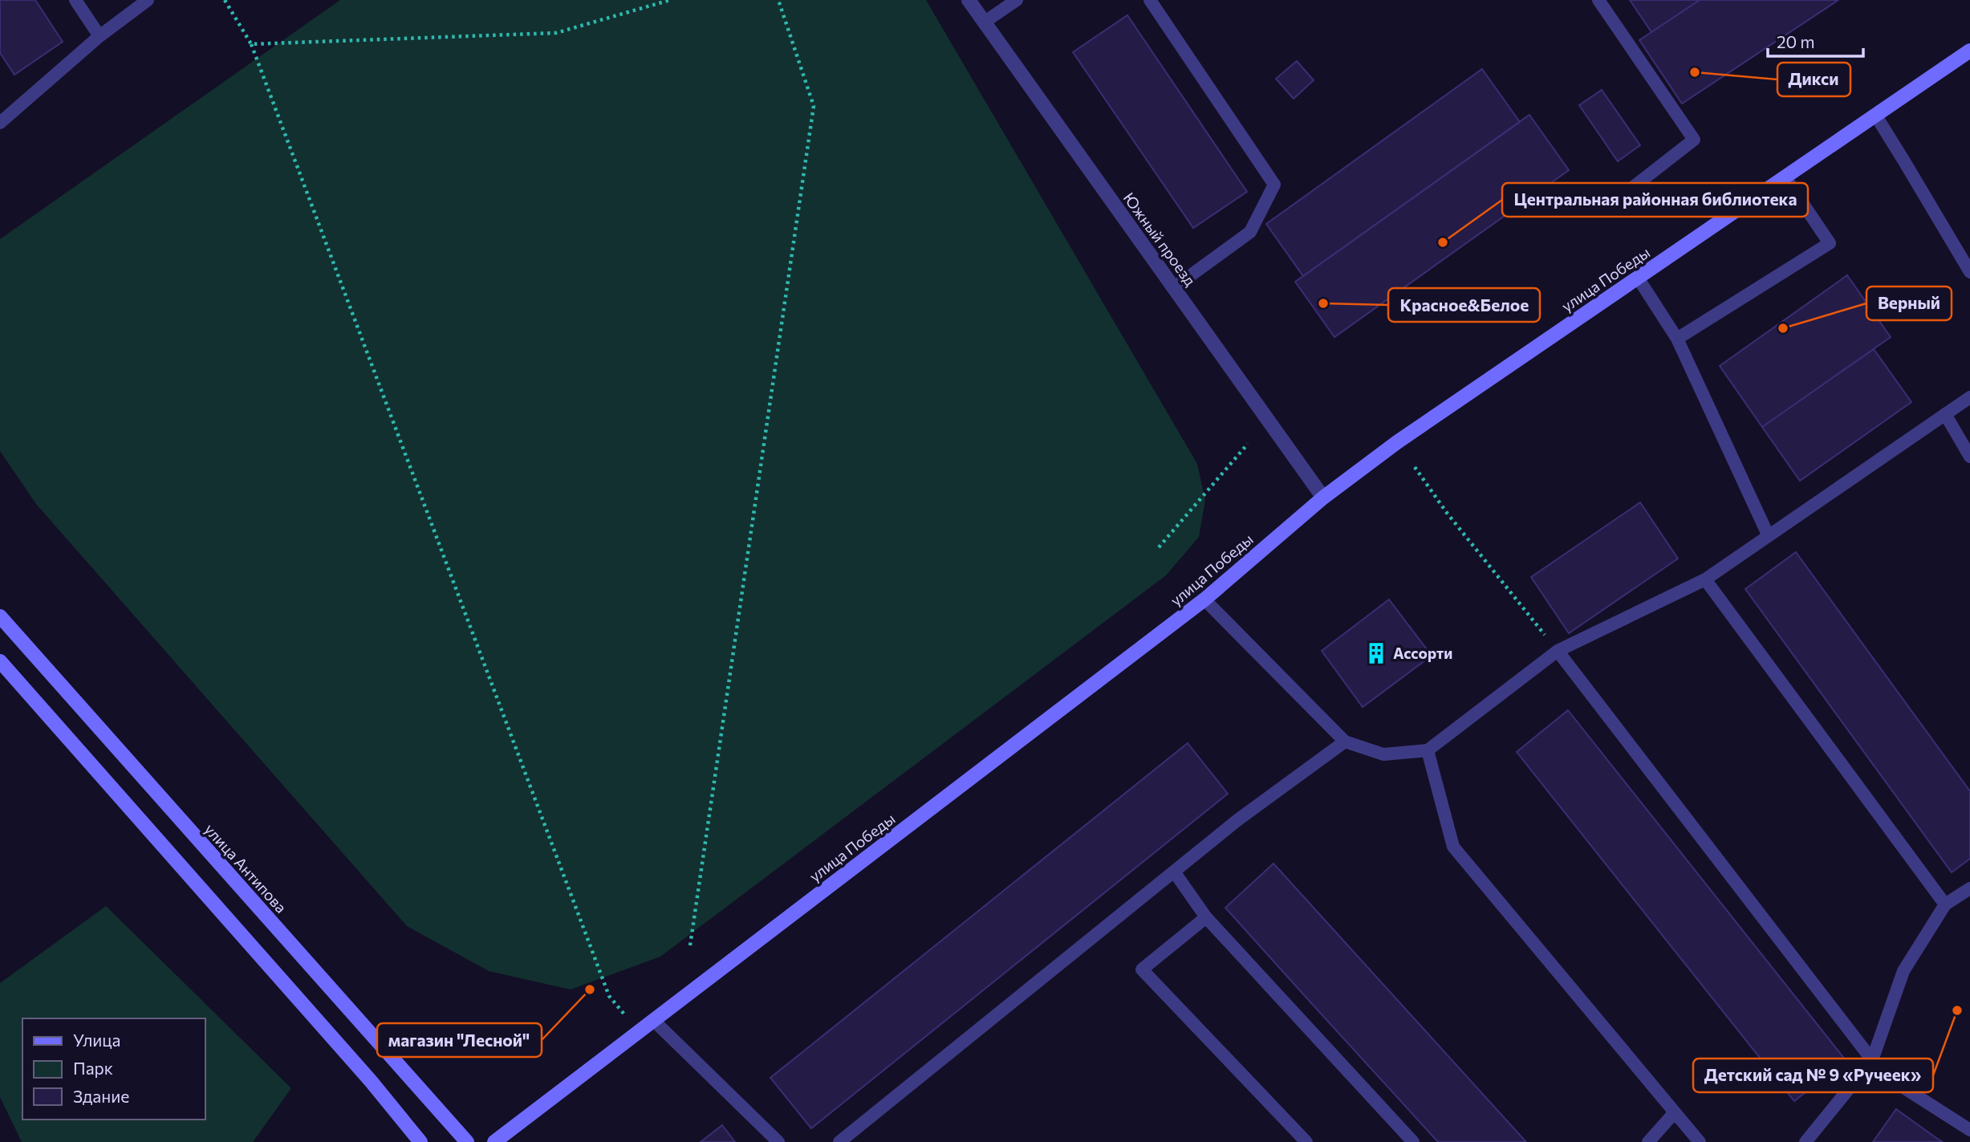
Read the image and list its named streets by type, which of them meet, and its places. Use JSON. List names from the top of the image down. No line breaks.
{"streets":{"street":["Южный проезд","улица Победы","улица Антипова"]},"crossings":[["Южный проезд","улица Победы"]],"places":{"other":["Дикси","Центральная районная библиотека","Красное&Белое","Верный","магазин \"Лесной\"","Детский сад № 9 «Ручеек»"],"building":["Ассорти"]},"legend":["Улица","Парк","Здание"],"scale_bar":"20 m"}
